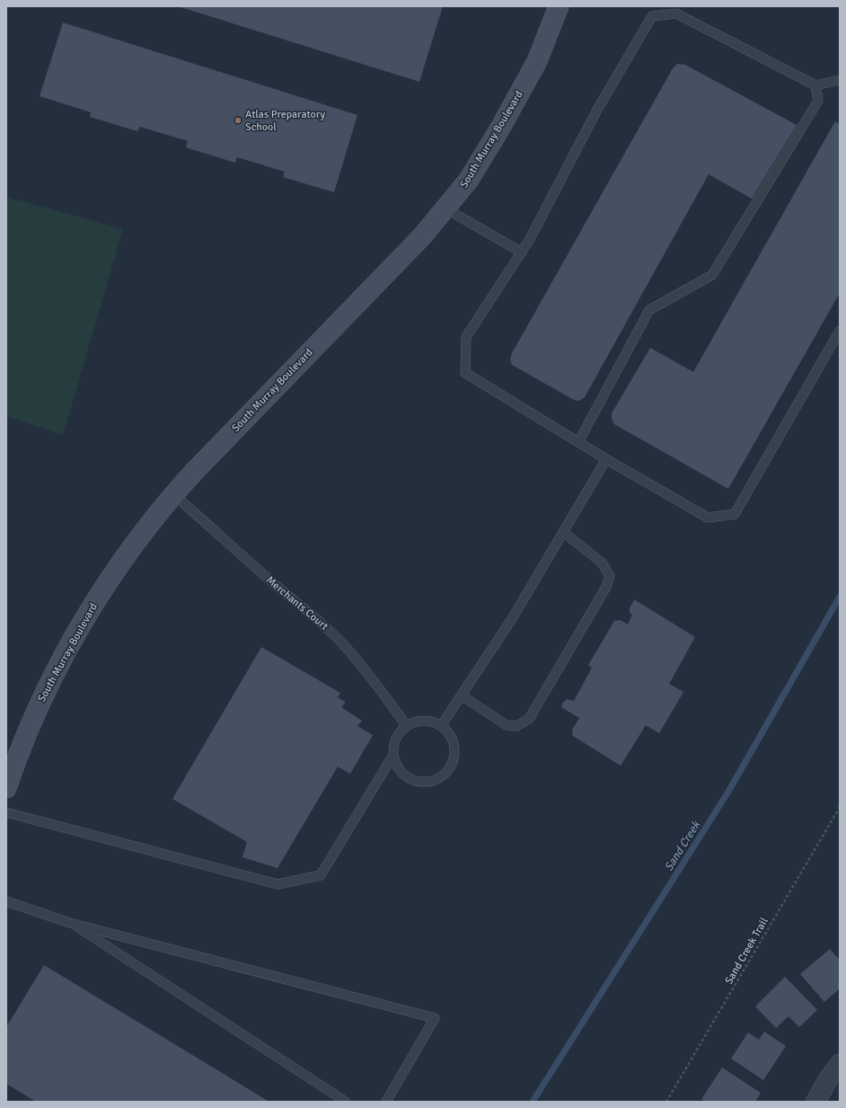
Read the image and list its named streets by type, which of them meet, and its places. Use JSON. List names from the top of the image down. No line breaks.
{"streets":{"main road":["South Murray Boulevard"],"lane":["Merchants Court"],"path":["Sand Creek Trail"]},"crossings":[["South Murray Boulevard","Merchants Court"]],"water":["Sand Creek"],"places":["Atlas Preparatory School"]}
